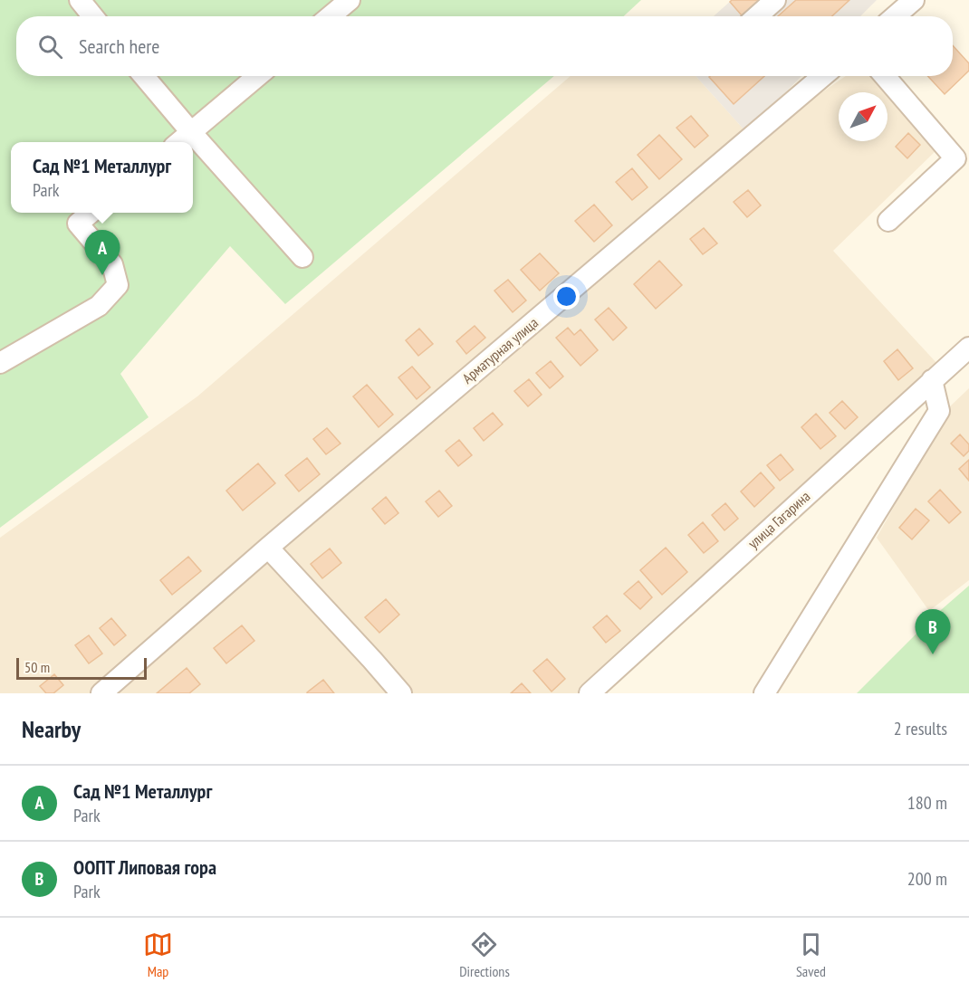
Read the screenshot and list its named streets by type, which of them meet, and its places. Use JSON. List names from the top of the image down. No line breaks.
{"streets":{"street":["Арматурная улица","улица Гагарина"]},"scale_bar":"50 m","north":"top right","page":{"search":"Search here","popup":["Сад №1 Металлург","Park"],"pins":["A","B"],"scale":"50 m","heading":["Nearby","2 results"],"list":[{"mark":"A","name":"Сад №1 Металлург","note":"Park","value":"180 m"},{"mark":"B","name":"ООПТ Липовая гора","note":"Park","value":"200 m"}],"nav":["Map","Directions","Saved"]}}
